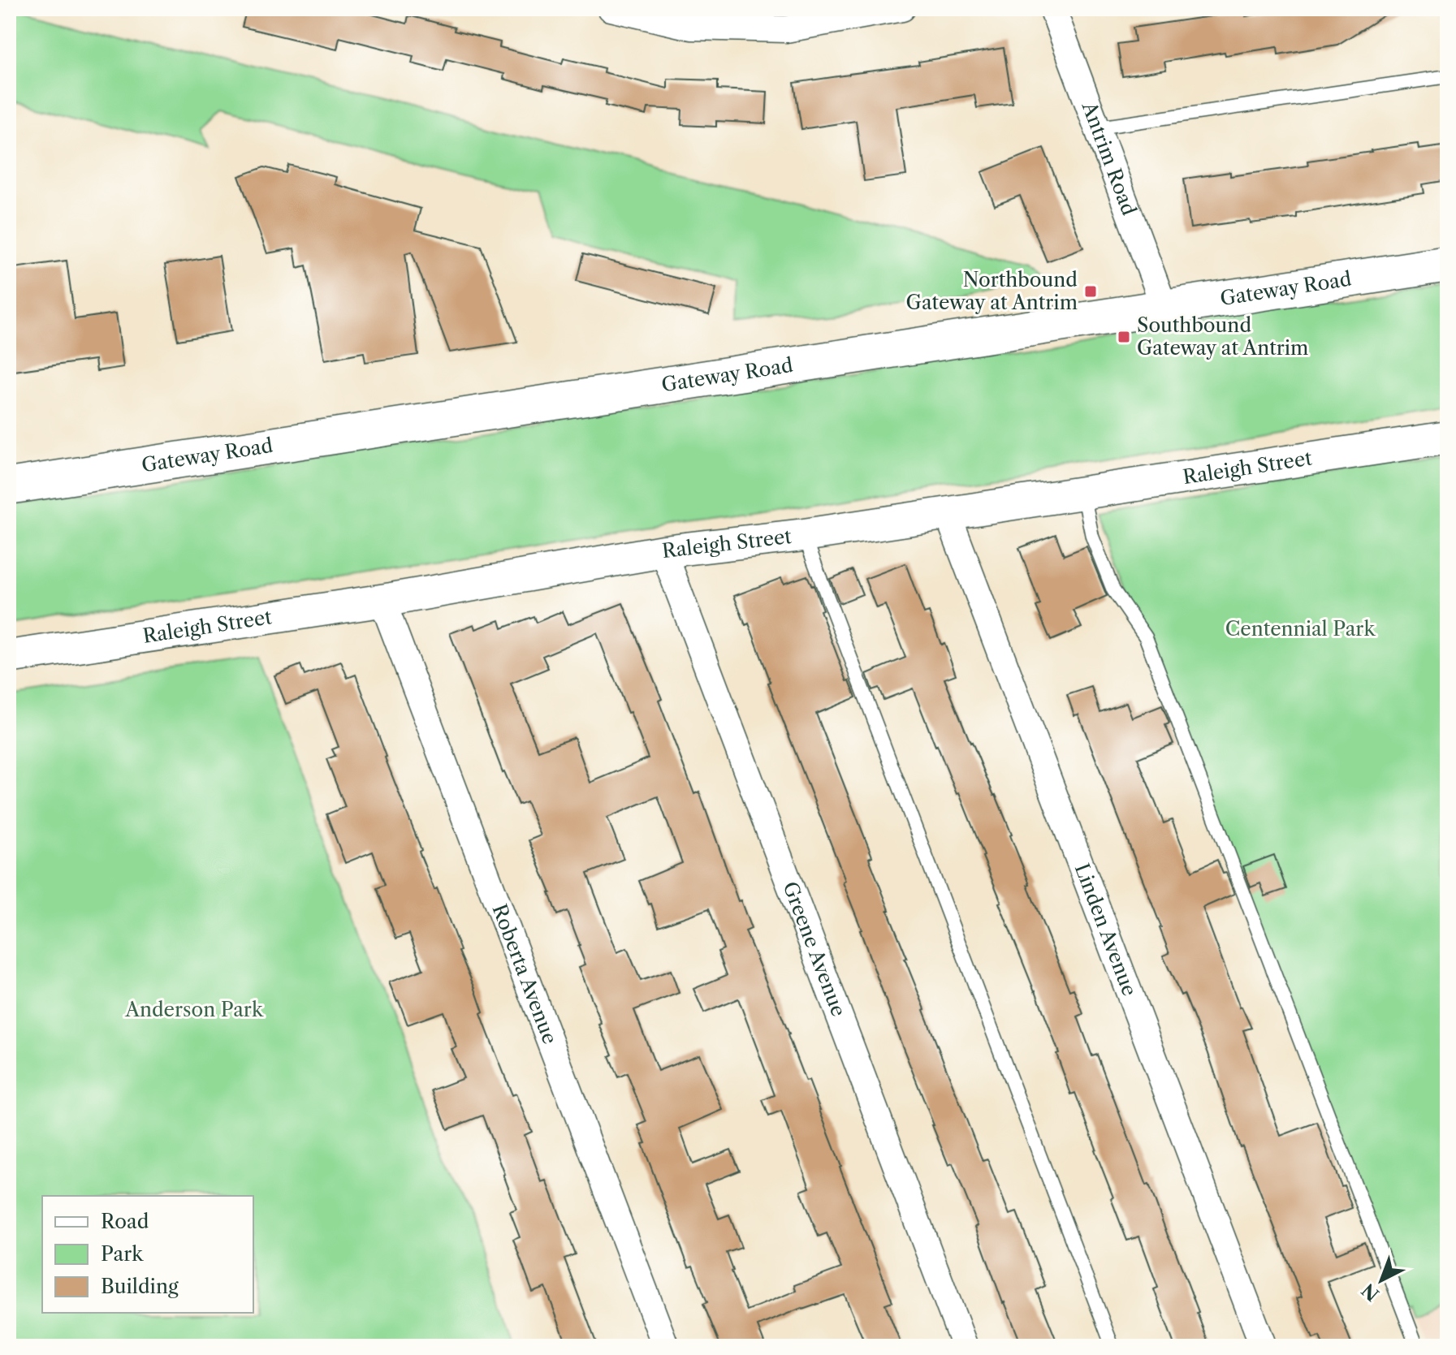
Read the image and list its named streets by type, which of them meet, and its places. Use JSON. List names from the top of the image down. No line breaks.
{"streets":{"main road":["Gateway Road"],"street":["Antrim Road","Raleigh Street","Linden Avenue","Greene Avenue","Roberta Avenue"]},"crossings":[["Antrim Road","Gateway Road"],["Raleigh Street","Linden Avenue"],["Raleigh Street","Greene Avenue"],["Raleigh Street","Roberta Avenue"]],"parks":["Centennial Park","Anderson Park"],"places":{"transit":["Northbound Gateway at Antrim","Southbound Gateway at Antrim"]},"legend":["Road","Park","Building"],"north":"bottom left"}
